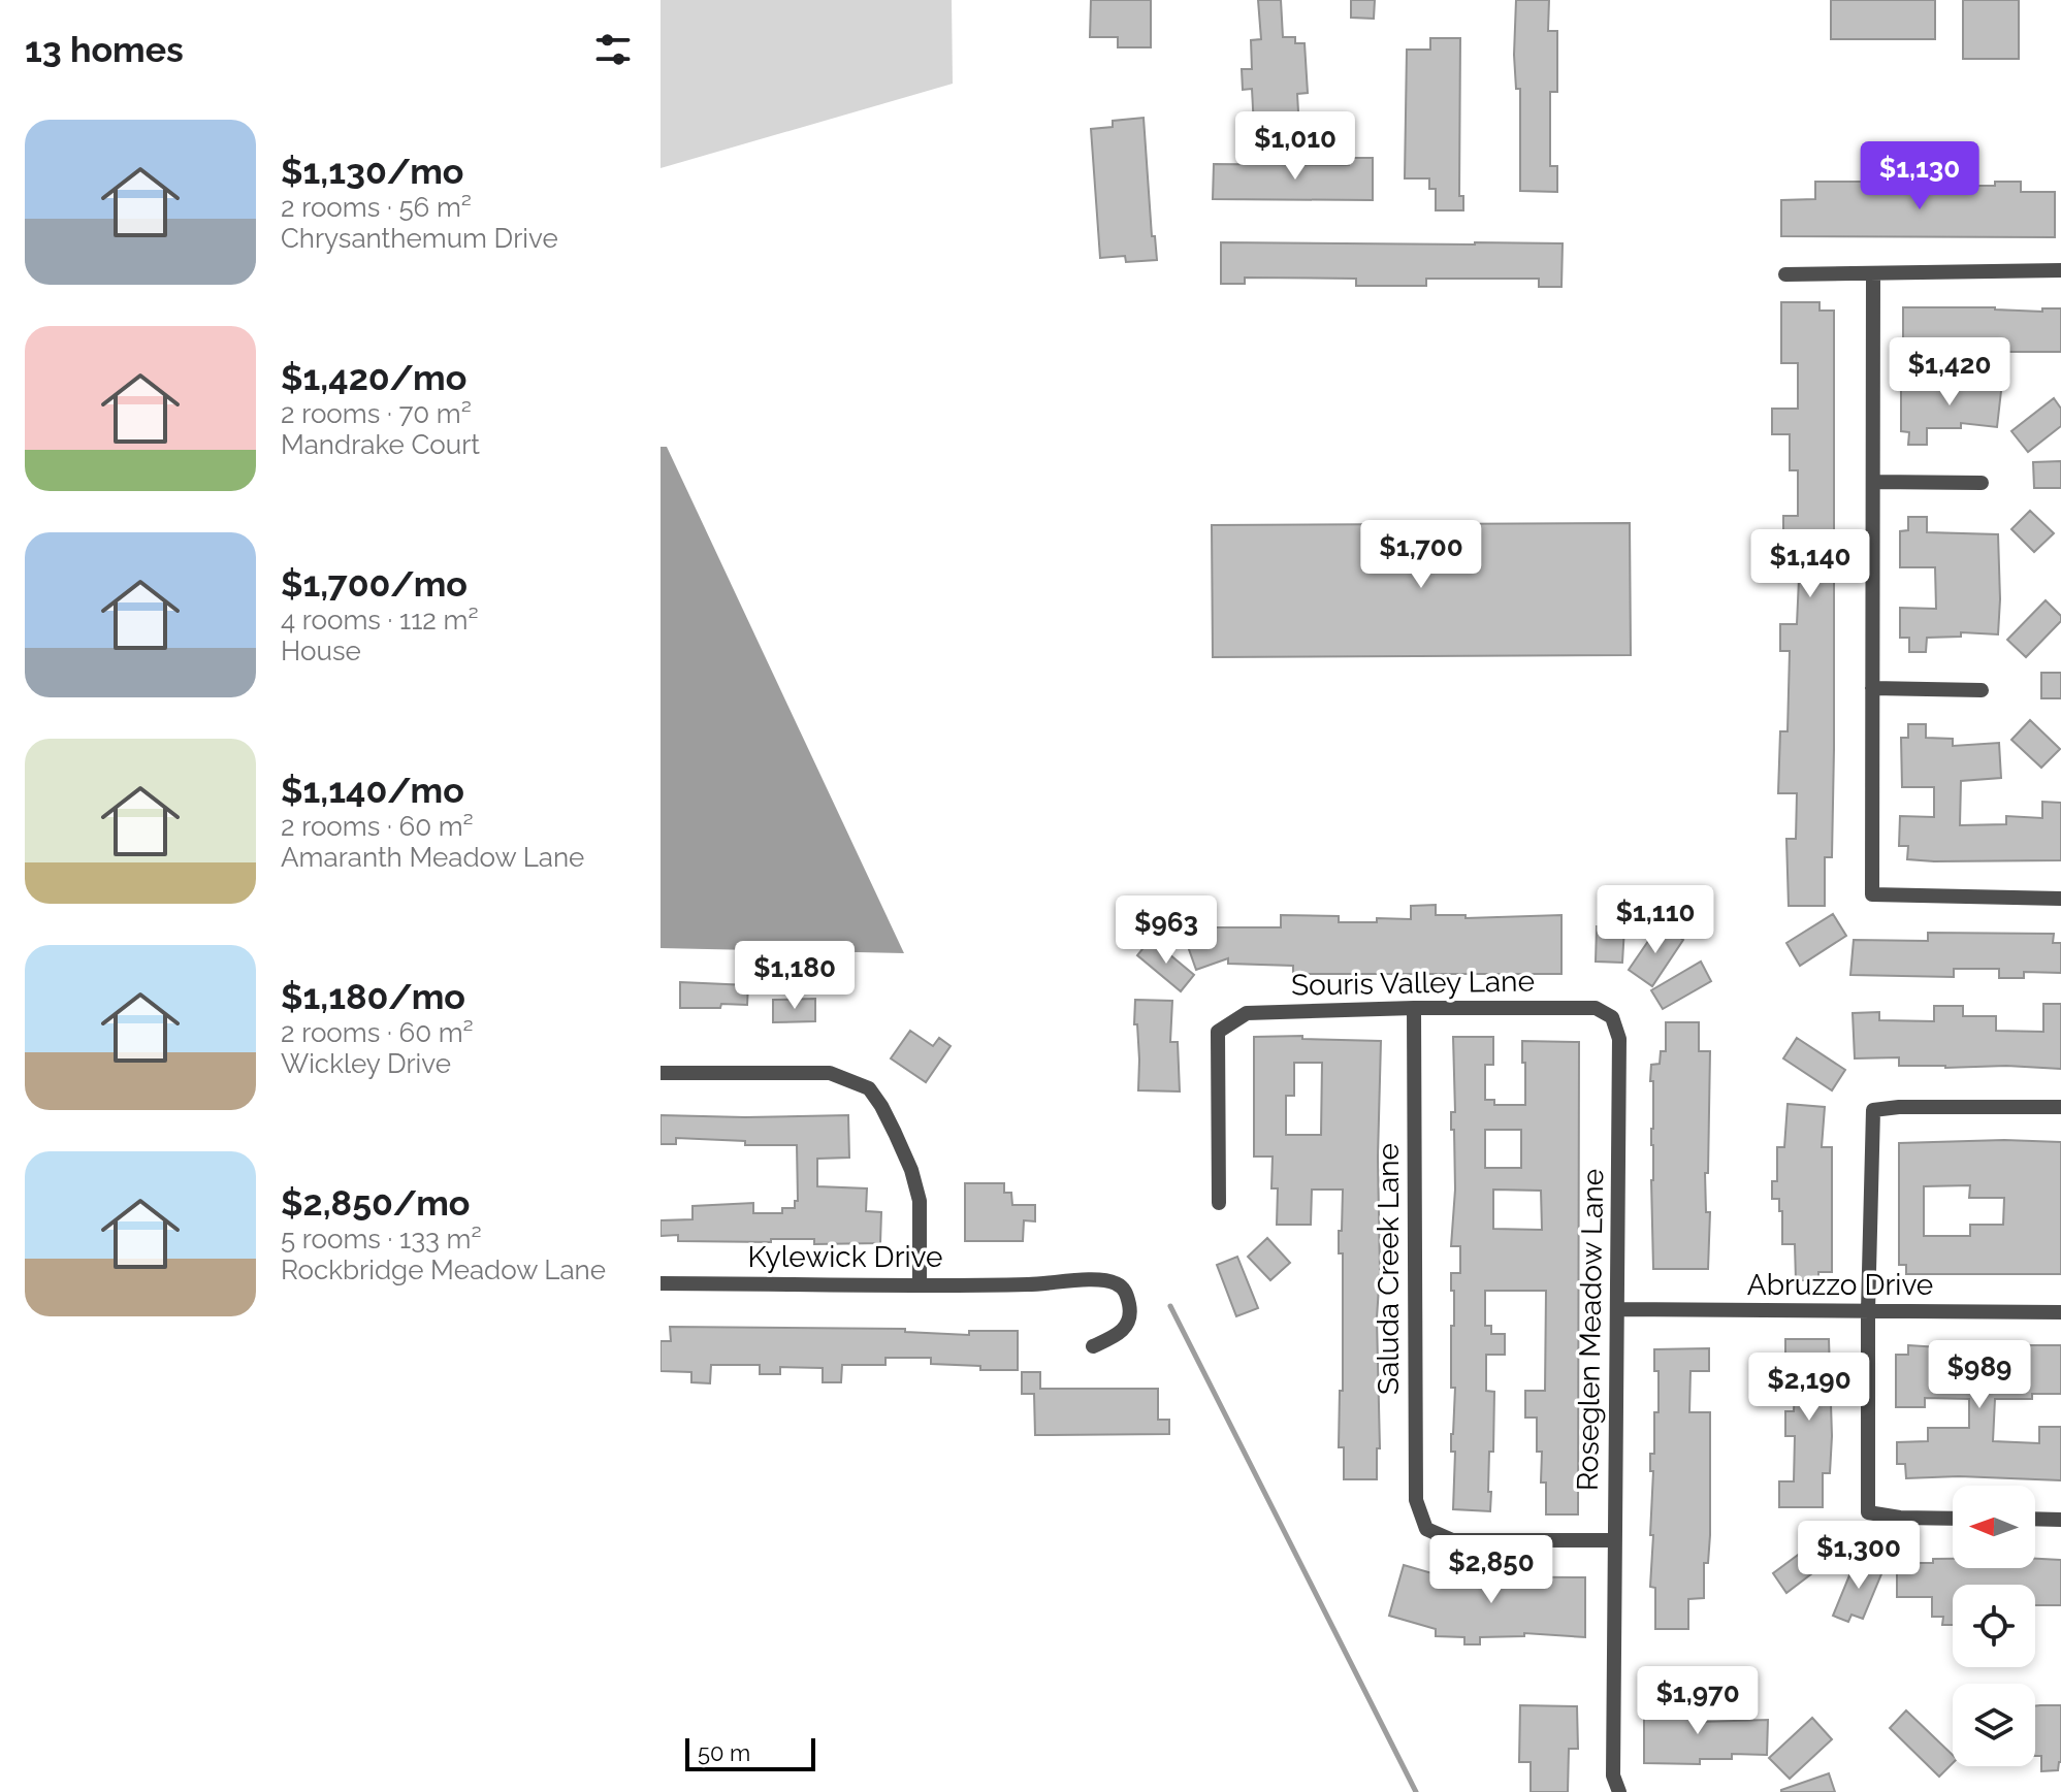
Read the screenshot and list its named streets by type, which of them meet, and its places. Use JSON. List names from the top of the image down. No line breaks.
{"streets":{"street":["Souris Valley Lane","Kylewick Drive","Saluda Creek Lane","Abruzzo Drive","Roseglen Meadow Lane"]},"crossings":[["Souris Valley Lane","Saluda Creek Lane"],["Souris Valley Lane","Roseglen Meadow Lane"],["Saluda Creek Lane","Roseglen Meadow Lane"],["Abruzzo Drive","Roseglen Meadow Lane"]],"scale_bar":"50 m","north":"left","page":{"heading":"13 homes","list":[{"name":"$1,130/mo","note":"2 rooms · 56 m² · Chrysanthemum Drive"},{"name":"$1,420/mo","note":"2 rooms · 70 m² · Mandrake Court"},{"name":"$1,700/mo","note":"4 rooms · 112 m² · House"},{"name":"$1,140/mo","note":"2 rooms · 60 m² · Amaranth Meadow Lane"},{"name":"$1,180/mo","note":"2 rooms · 60 m² · Wickley Drive"},{"name":"$2,850/mo","note":"5 rooms · 133 m² · Rockbridge Meadow Lane"}],"price":["$1,010","$1,130","$1,420","$1,700","$1,140","$1,110","$963","$1,180","$989","$2,190","$1,300","$2,850","$1,970"],"scale":"50 m"}}
